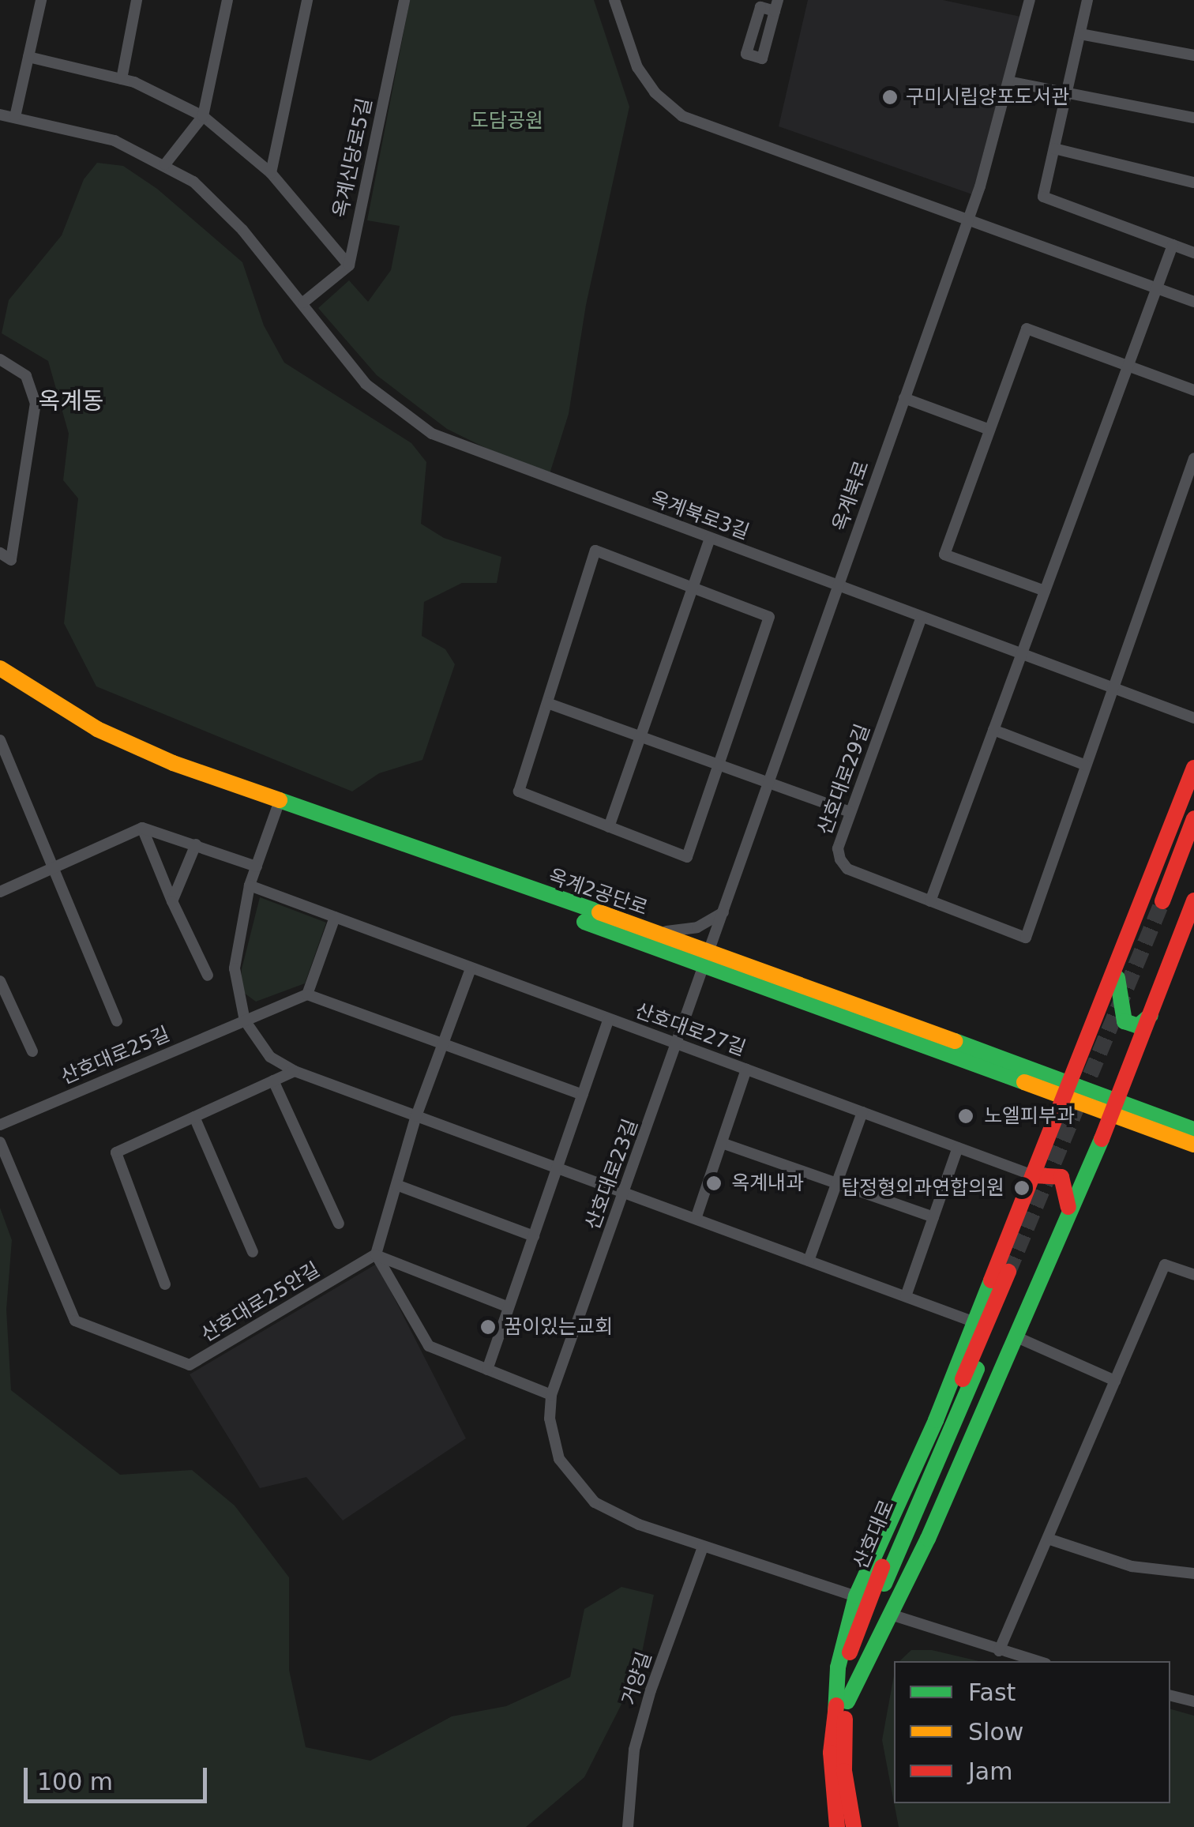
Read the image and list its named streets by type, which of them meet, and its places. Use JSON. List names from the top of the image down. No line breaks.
{"streets":{"street":["옥계신당로5길","옥계북로","옥계북로3길","산호대로29길","옥계2공단로","산호대로27길","산호대로25길","산호대로23길","산호대로25안길","산호대로","거양길"]},"crossings":[["옥계북로","옥계북로3길"],["옥계북로","옥계2공단로"],["옥계북로","산호대로23길"],["옥계2공단로","산호대로23길"],["산호대로27길","산호대로23길"],["산호대로23길","거양길"]],"districts":["옥계동"],"parks":["도담공원"],"places":["구미시립양포도서관","노엘피부과","옥계내과","탑정형외과연합의원","꿈이있는교회"],"legend":["Fast","Slow","Jam"],"scale_bar":"100 m"}
